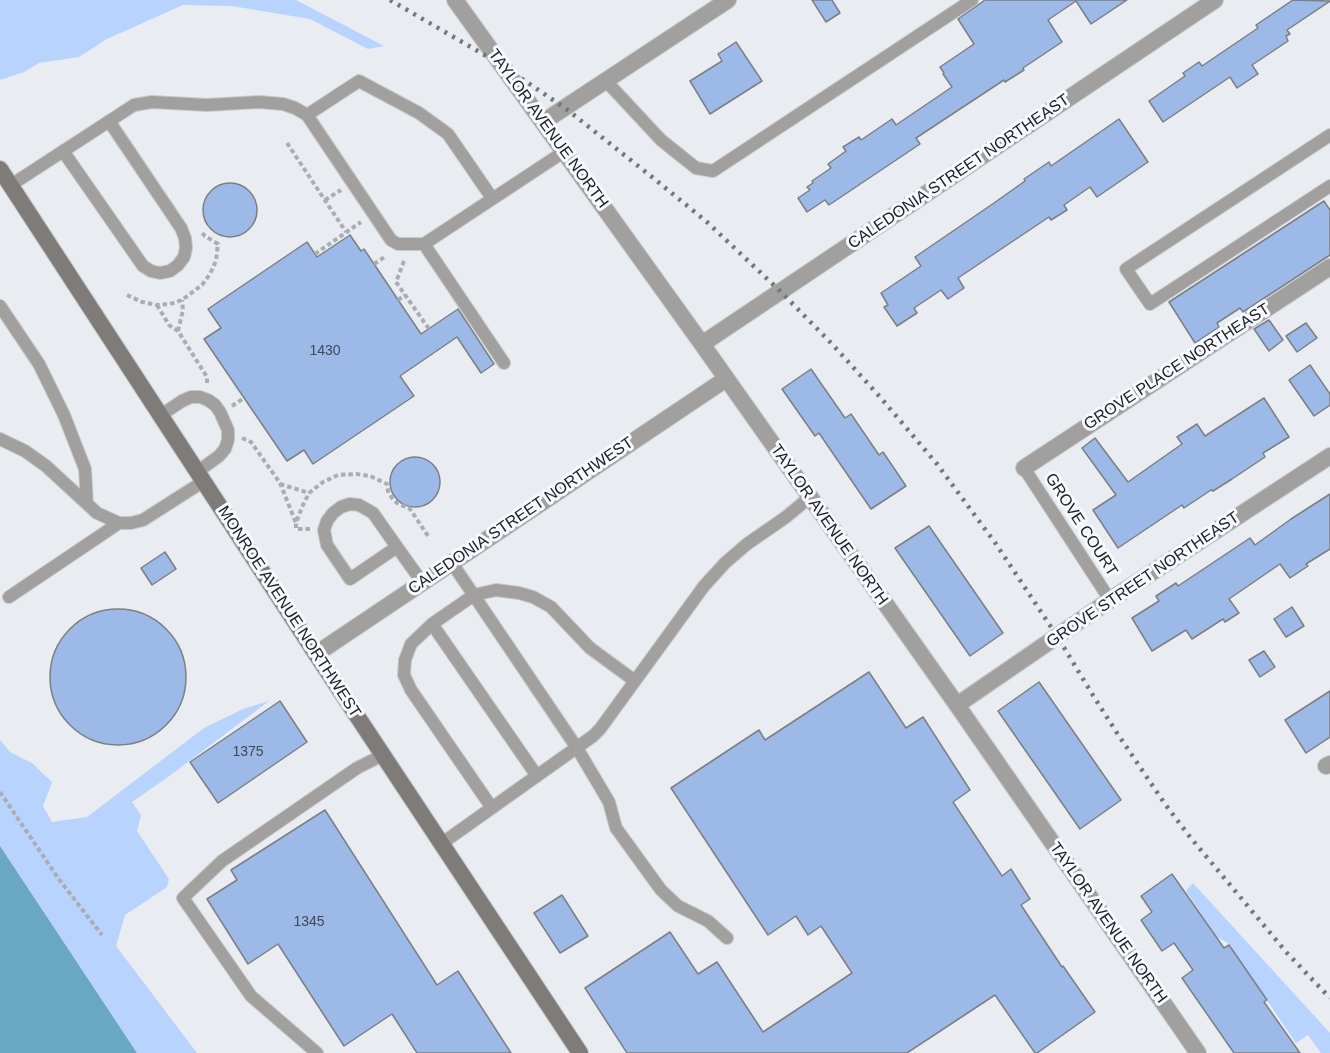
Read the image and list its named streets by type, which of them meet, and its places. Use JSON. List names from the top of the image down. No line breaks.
{"streets":{"main road":["MONROE AVENUE NORTHWEST"],"street":["TAYLOR AVENUE NORTH","CALEDONIA STREET NORTHEAST","GROVE PLACE NORTHEAST","CALEDONIA STREET NORTHWEST","GROVE STREET NORTHEAST"],"lane":["GROVE COURT"]},"crossings":[["TAYLOR AVENUE NORTH","CALEDONIA STREET NORTHEAST"],["TAYLOR AVENUE NORTH","CALEDONIA STREET NORTHWEST"],["TAYLOR AVENUE NORTH","GROVE STREET NORTHEAST"],["GROVE PLACE NORTHEAST","GROVE COURT"],["CALEDONIA STREET NORTHWEST","MONROE AVENUE NORTHWEST"],["GROVE COURT","GROVE STREET NORTHEAST"]],"house_numbers":["1430","1375","1345"]}
